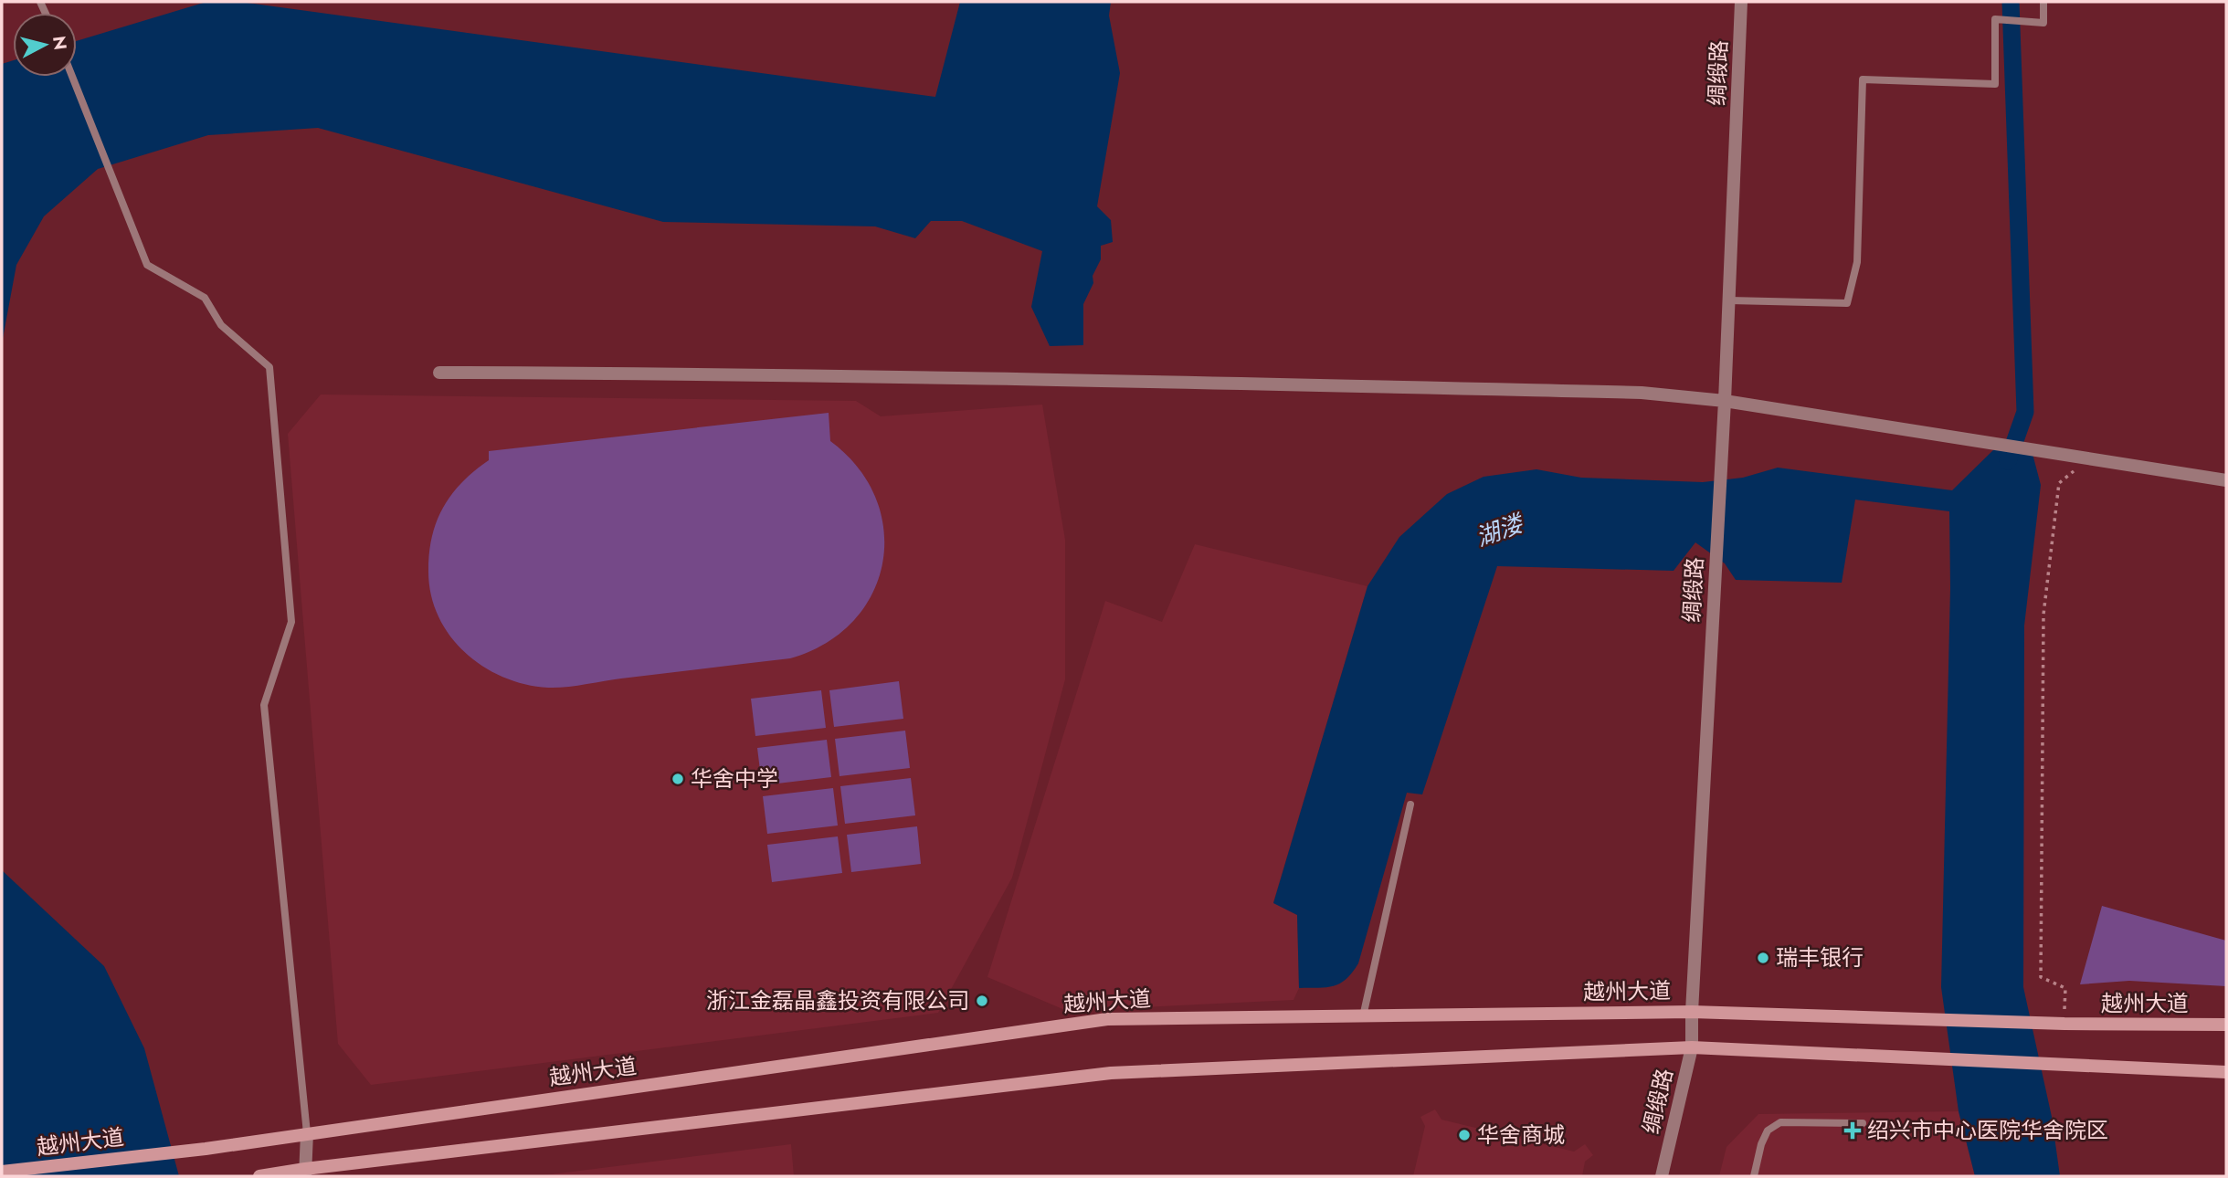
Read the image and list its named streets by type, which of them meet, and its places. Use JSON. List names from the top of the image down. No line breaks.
{"streets":{"main road":["越州大道"],"street":["绸缎路"]},"crossings":[["绸缎路","越州大道"]],"water":["湖溇"],"places":{"other":["华舍中学","瑞丰银行","浙江金磊晶鑫投资有限公司","华舍商城"],"health":["绍兴市中心医院华舍院区"]},"north":"right"}
